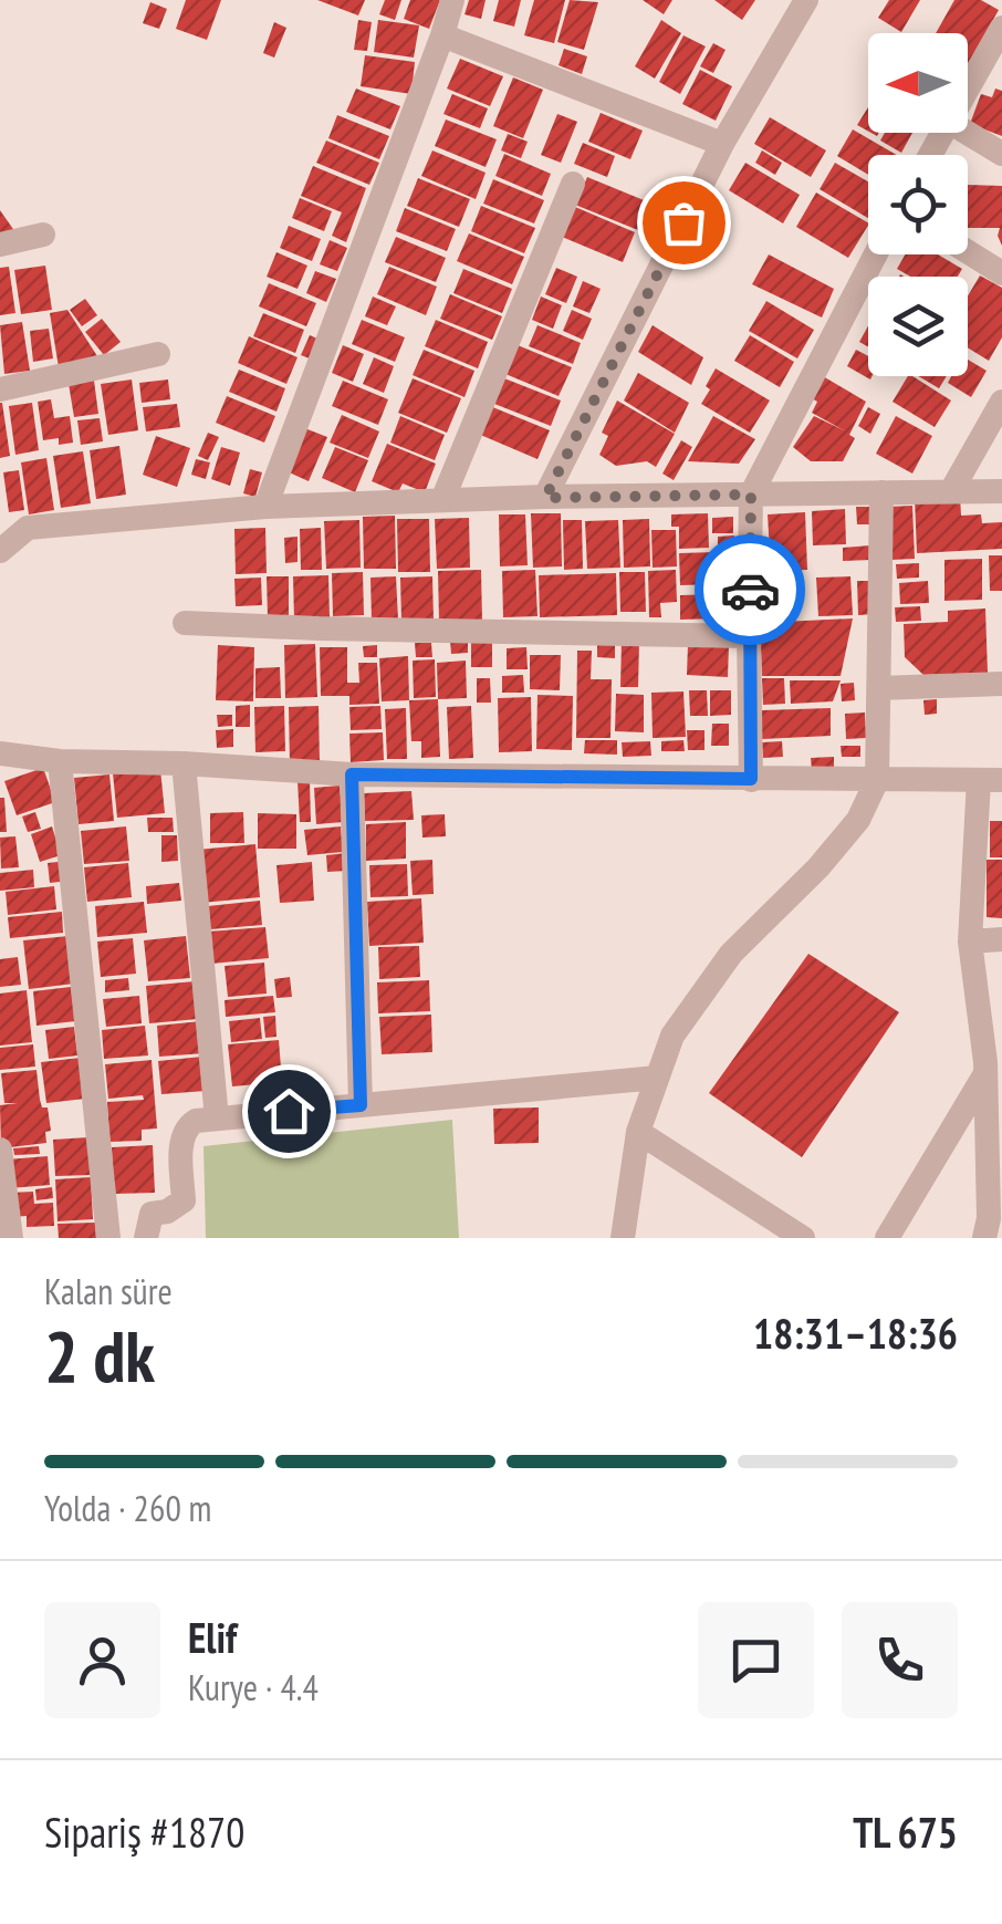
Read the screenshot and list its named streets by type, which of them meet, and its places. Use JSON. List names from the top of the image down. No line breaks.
{"north":"left","page":{"heading":["2 dk","Kalan süre","18:31–18:36"],"panel":["Elif","Kurye · 4.4","Sipariş #1870","TL 675"],"bar":"Yolda · 260 m"}}
